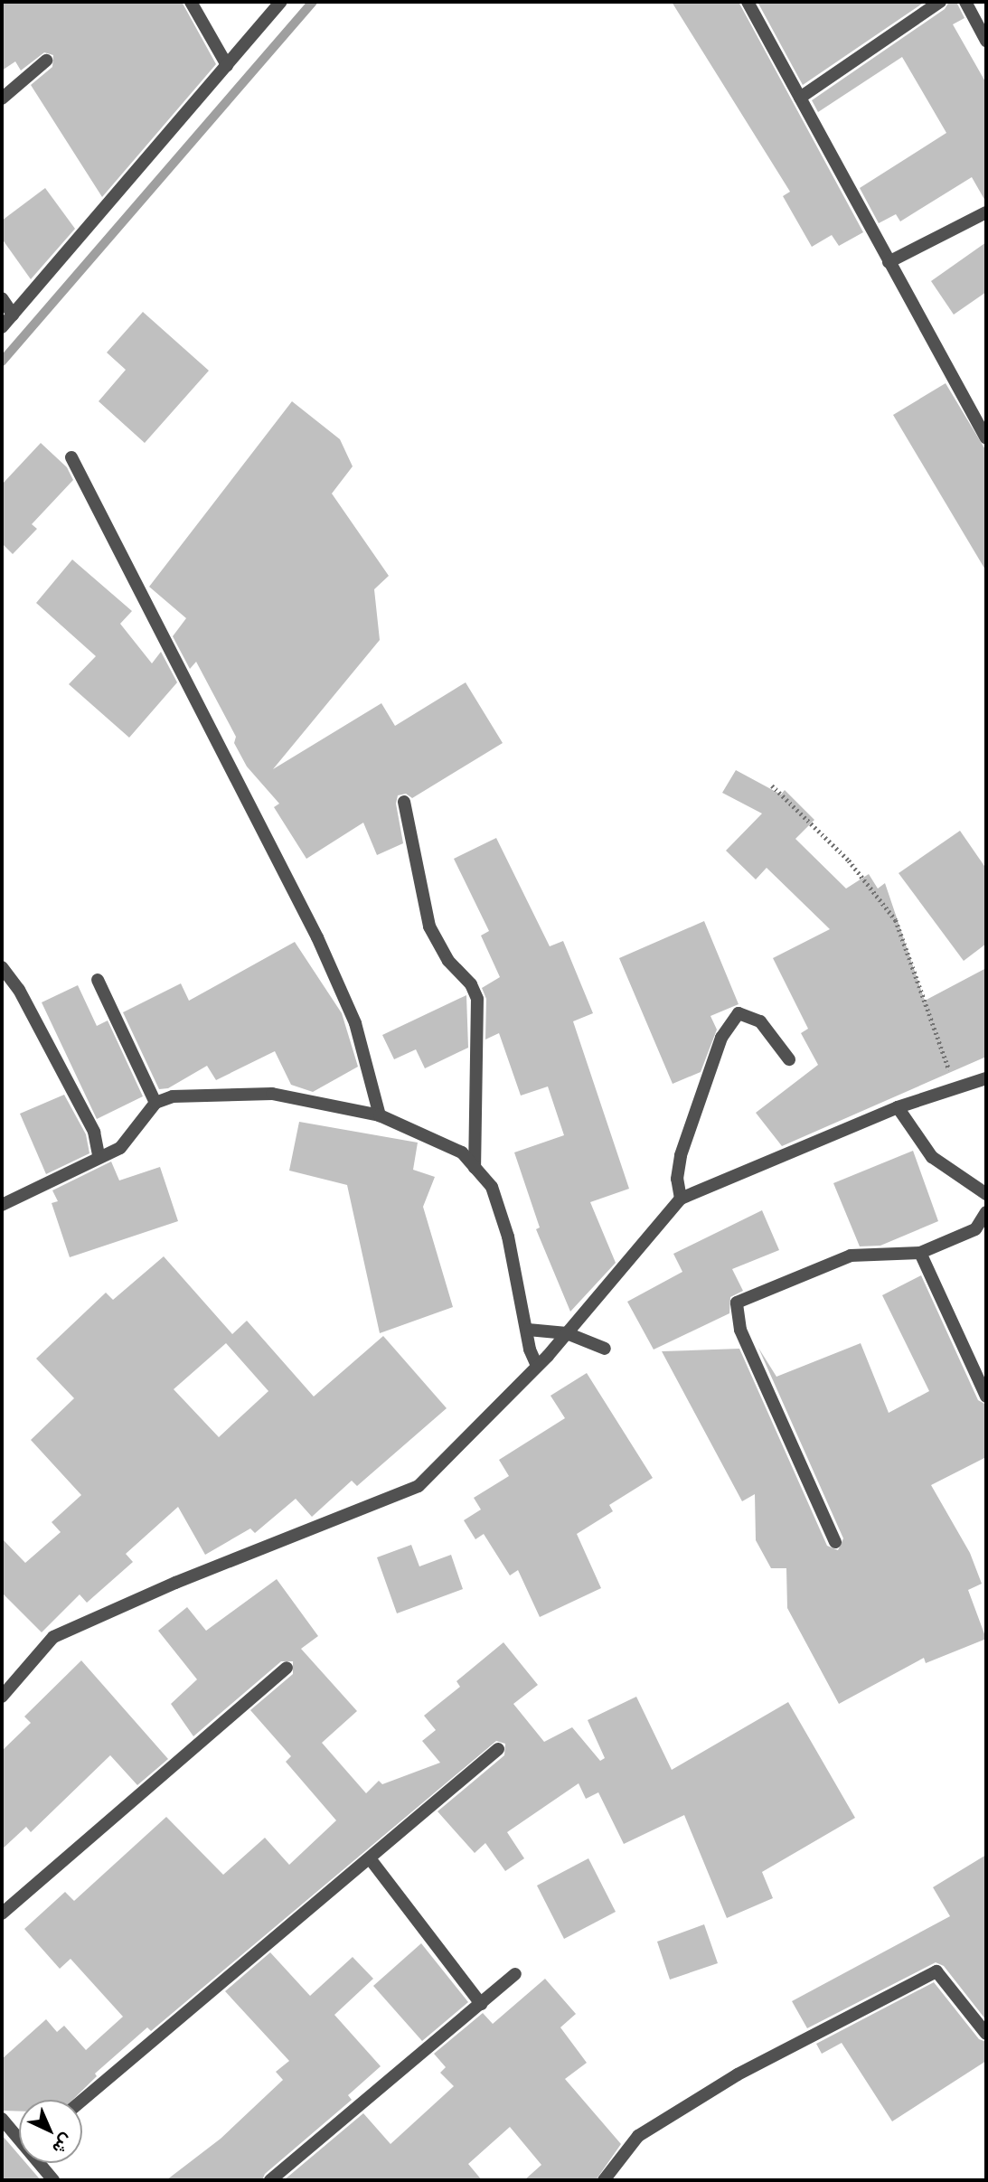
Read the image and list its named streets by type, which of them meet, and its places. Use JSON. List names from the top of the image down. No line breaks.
{"north":"bottom right"}
